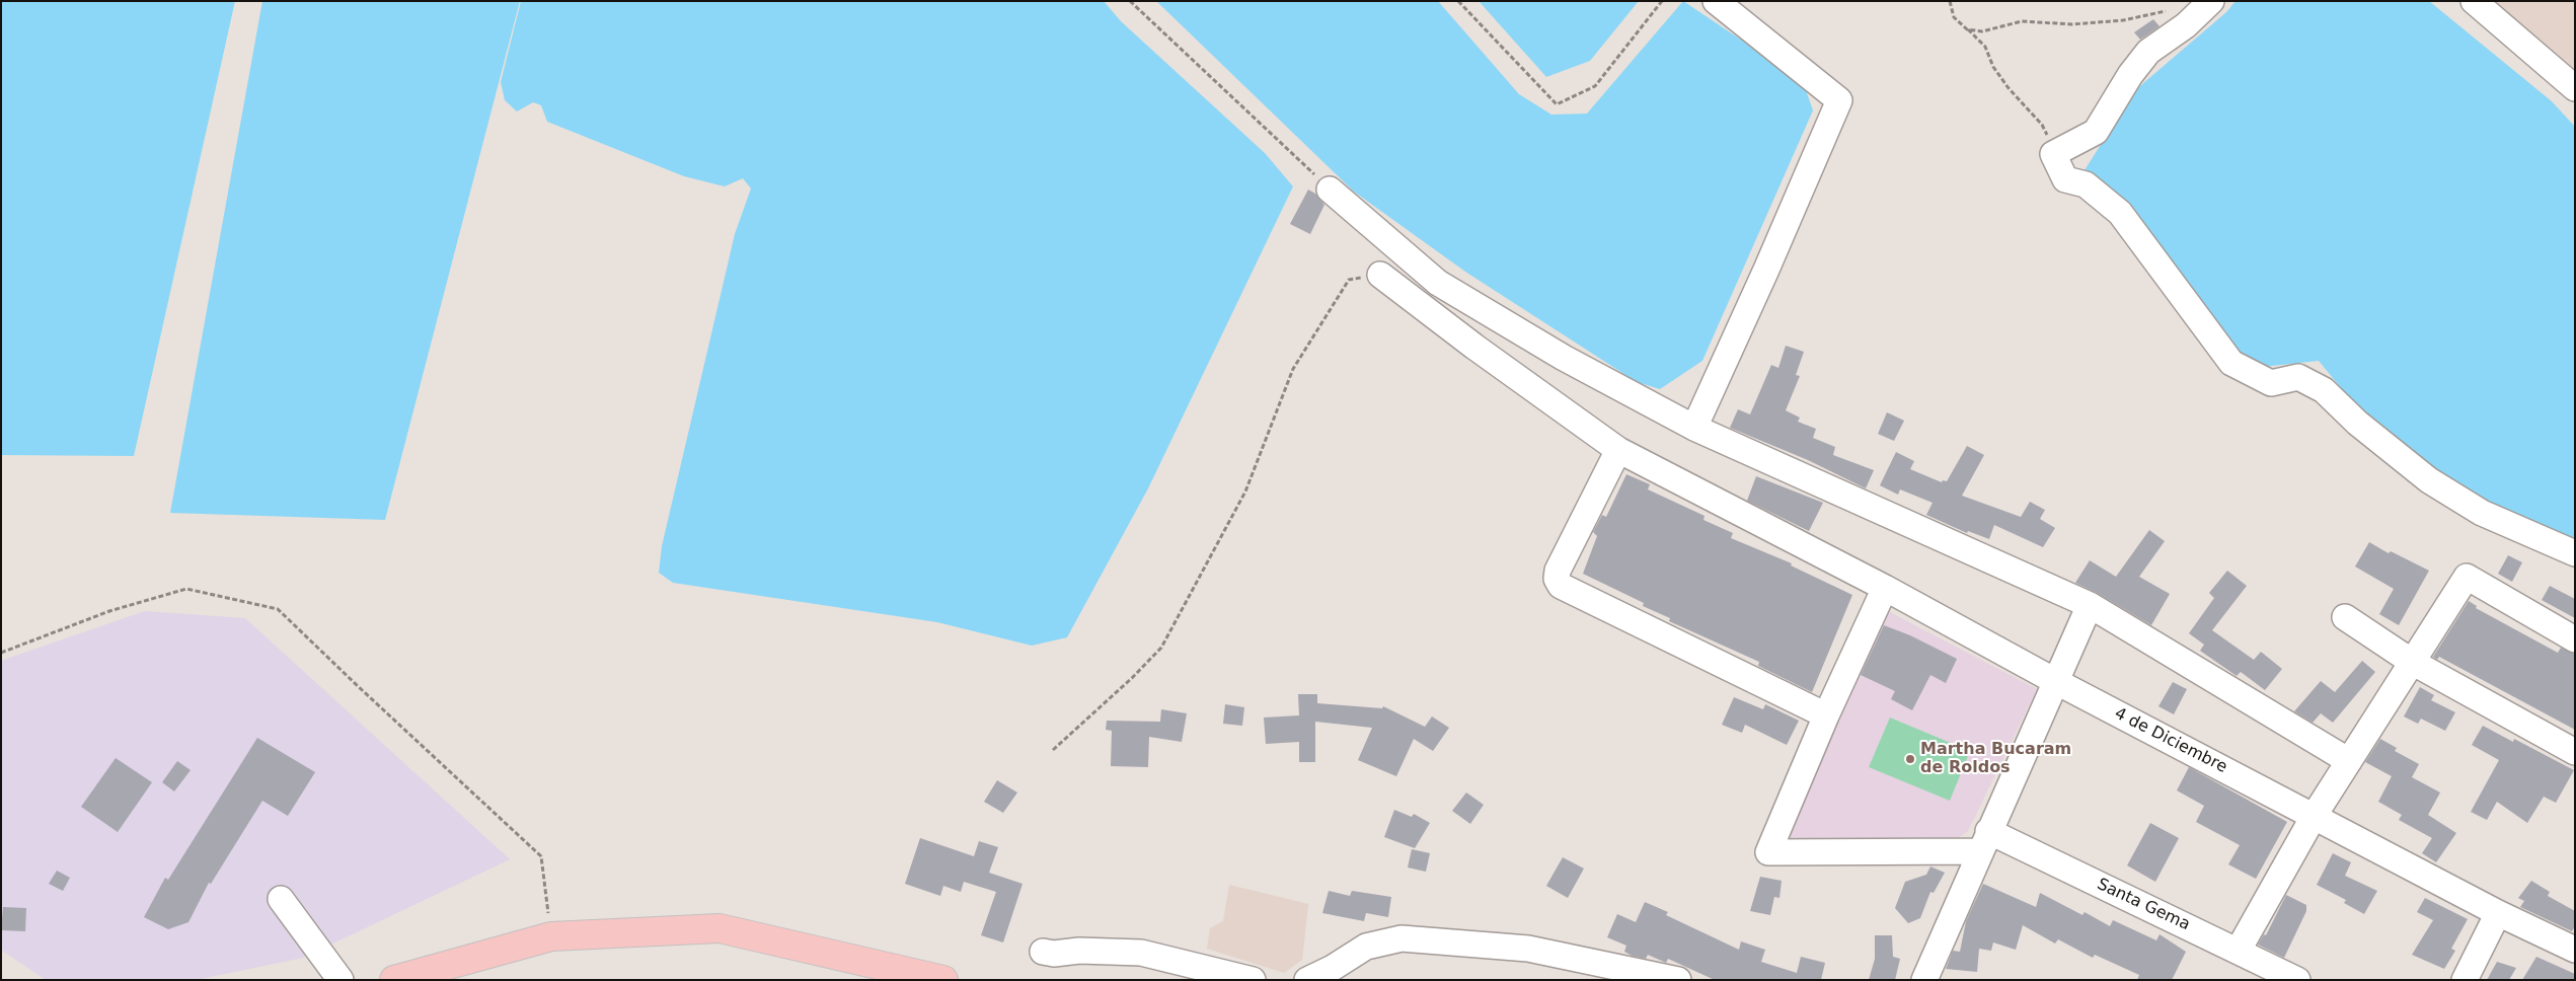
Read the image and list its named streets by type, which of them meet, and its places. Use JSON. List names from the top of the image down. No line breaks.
{"streets":{"street":["4 de Diciembre","Santa Gema"]},"places":["Martha Bucaram de Roldos"]}
